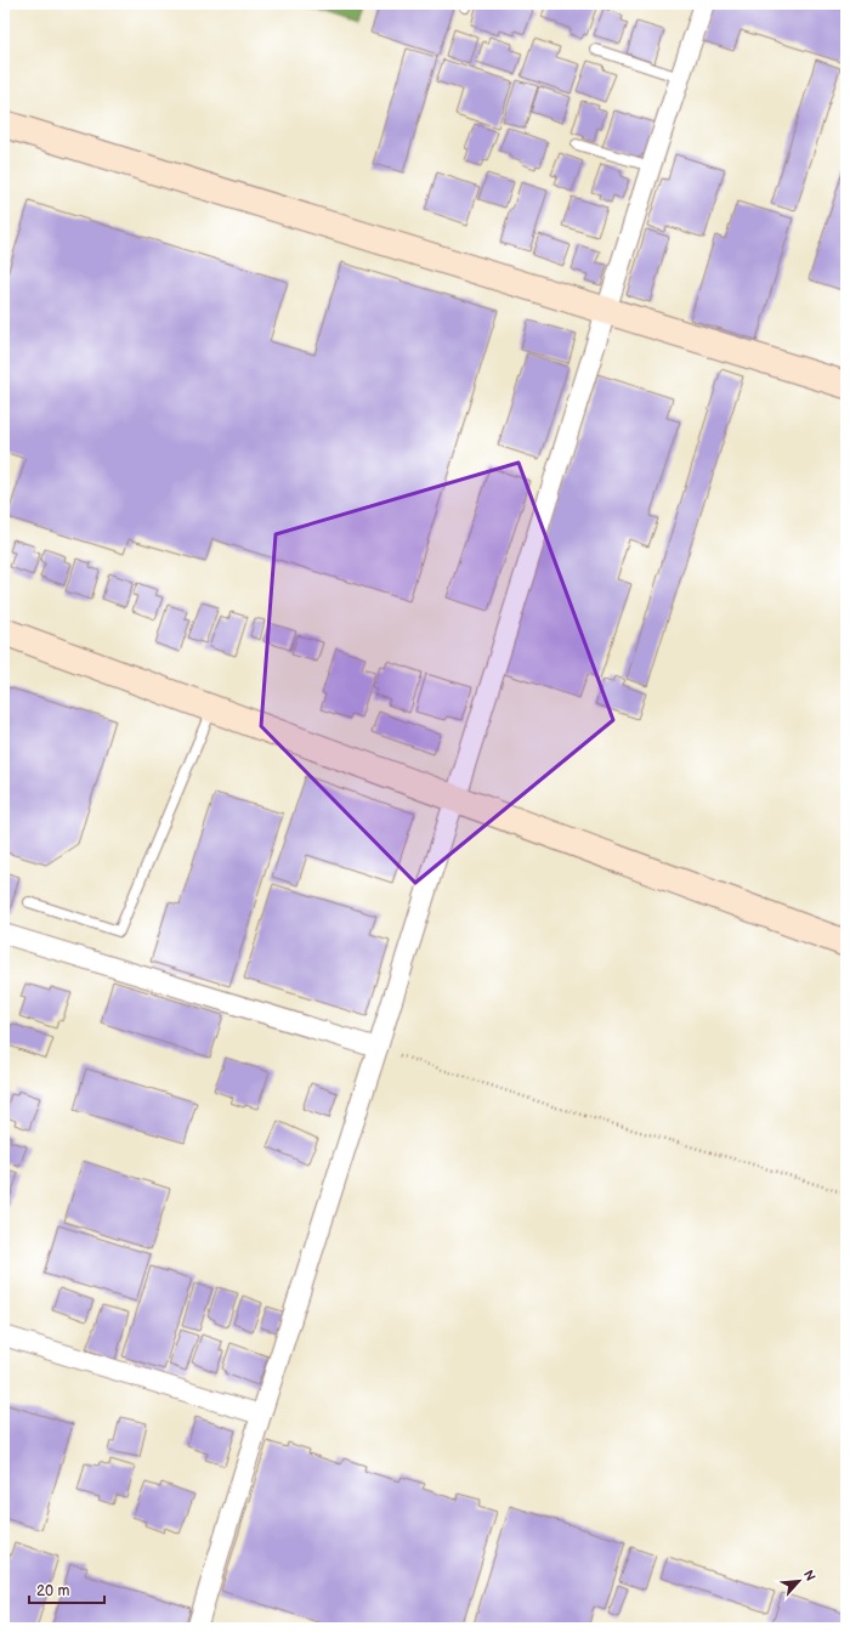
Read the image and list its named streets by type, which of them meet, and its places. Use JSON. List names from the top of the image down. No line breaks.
{"scale_bar":"20 m","north":"top right"}
